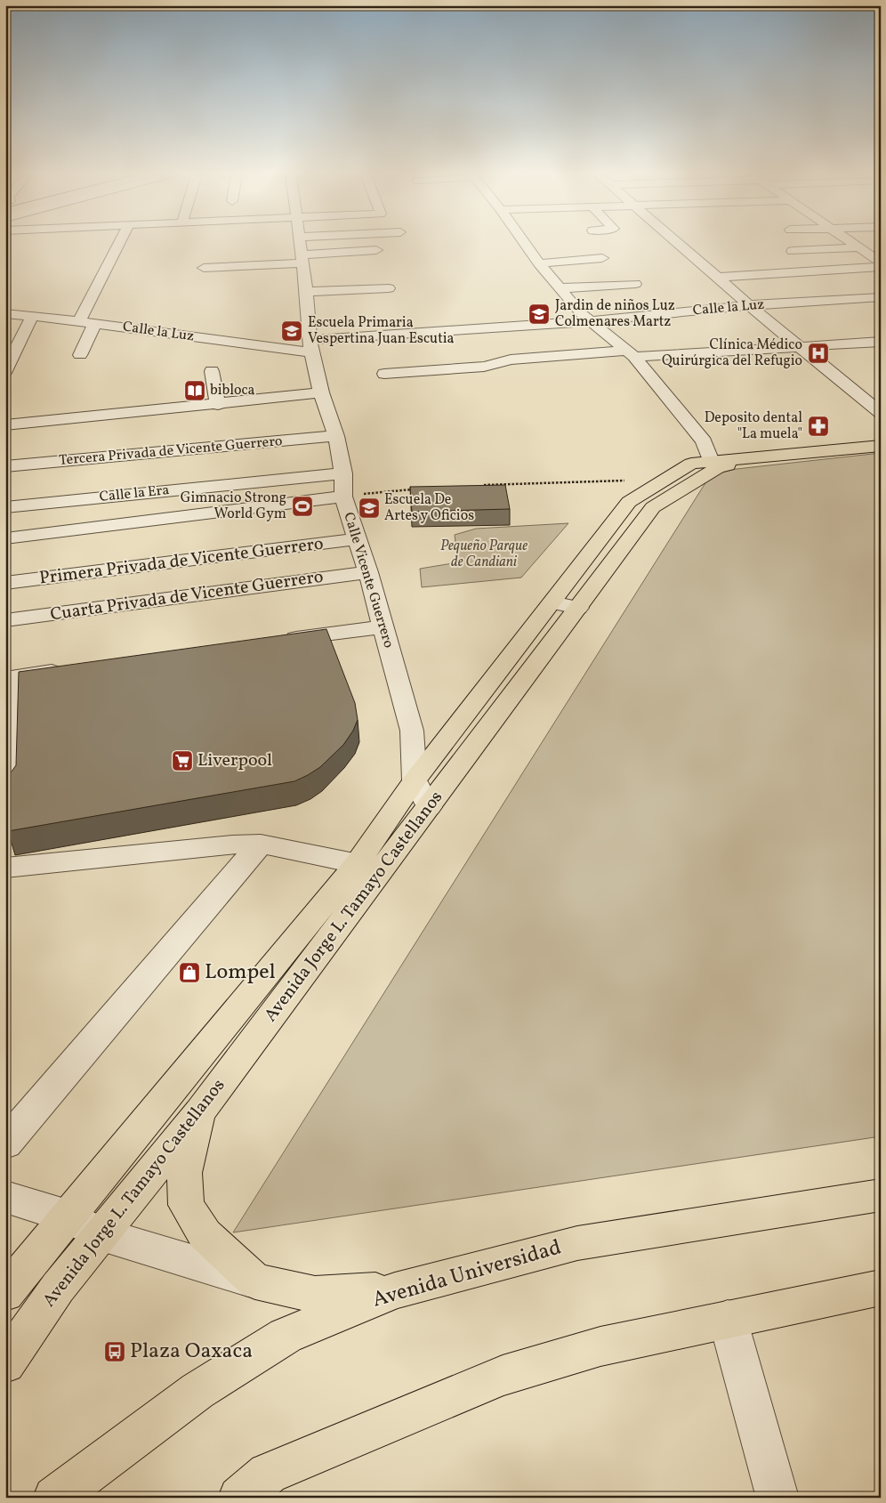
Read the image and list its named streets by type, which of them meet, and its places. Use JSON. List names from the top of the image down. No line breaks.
{"streets":{"main road":["Avenida Jorge L. Tamayo Castellanos","Avenida Universidad"],"street":["Calle la Luz","Tercera Privada de Vicente Guerrero","Calle la Era","Primera Privada de Vicente Guerrero","Calle Vicente Guerrero","Cuarta Privada de Vicente Guerrero"]},"crossings":[["Calle la Luz","Calle Vicente Guerrero"],["Tercera Privada de Vicente Guerrero","Calle Vicente Guerrero"],["Calle la Era","Calle Vicente Guerrero"],["Primera Privada de Vicente Guerrero","Calle Vicente Guerrero"],["Calle Vicente Guerrero","Cuarta Privada de Vicente Guerrero"],["Calle Vicente Guerrero","Avenida Jorge L. Tamayo Castellanos"]],"parks":["Pequeño Parque de Candiani"],"places":{"school or university":["Jardin de niños Luz Colmenares Martz","Escuela Primaria Vespertina Juan Escutia","Escuela De Artes y Oficios"],"hospital":["Clínica Médico Quirúrgica del Refugio"],"library":["bibloca"],"pharmacy":["Deposito dental \"La muela\""],"sports":["Gimnacio Strong World Gym"],"supermarket":["Liverpool"],"shop":["Lompel"],"bus stop":["Plaza Oaxaca"]}}
